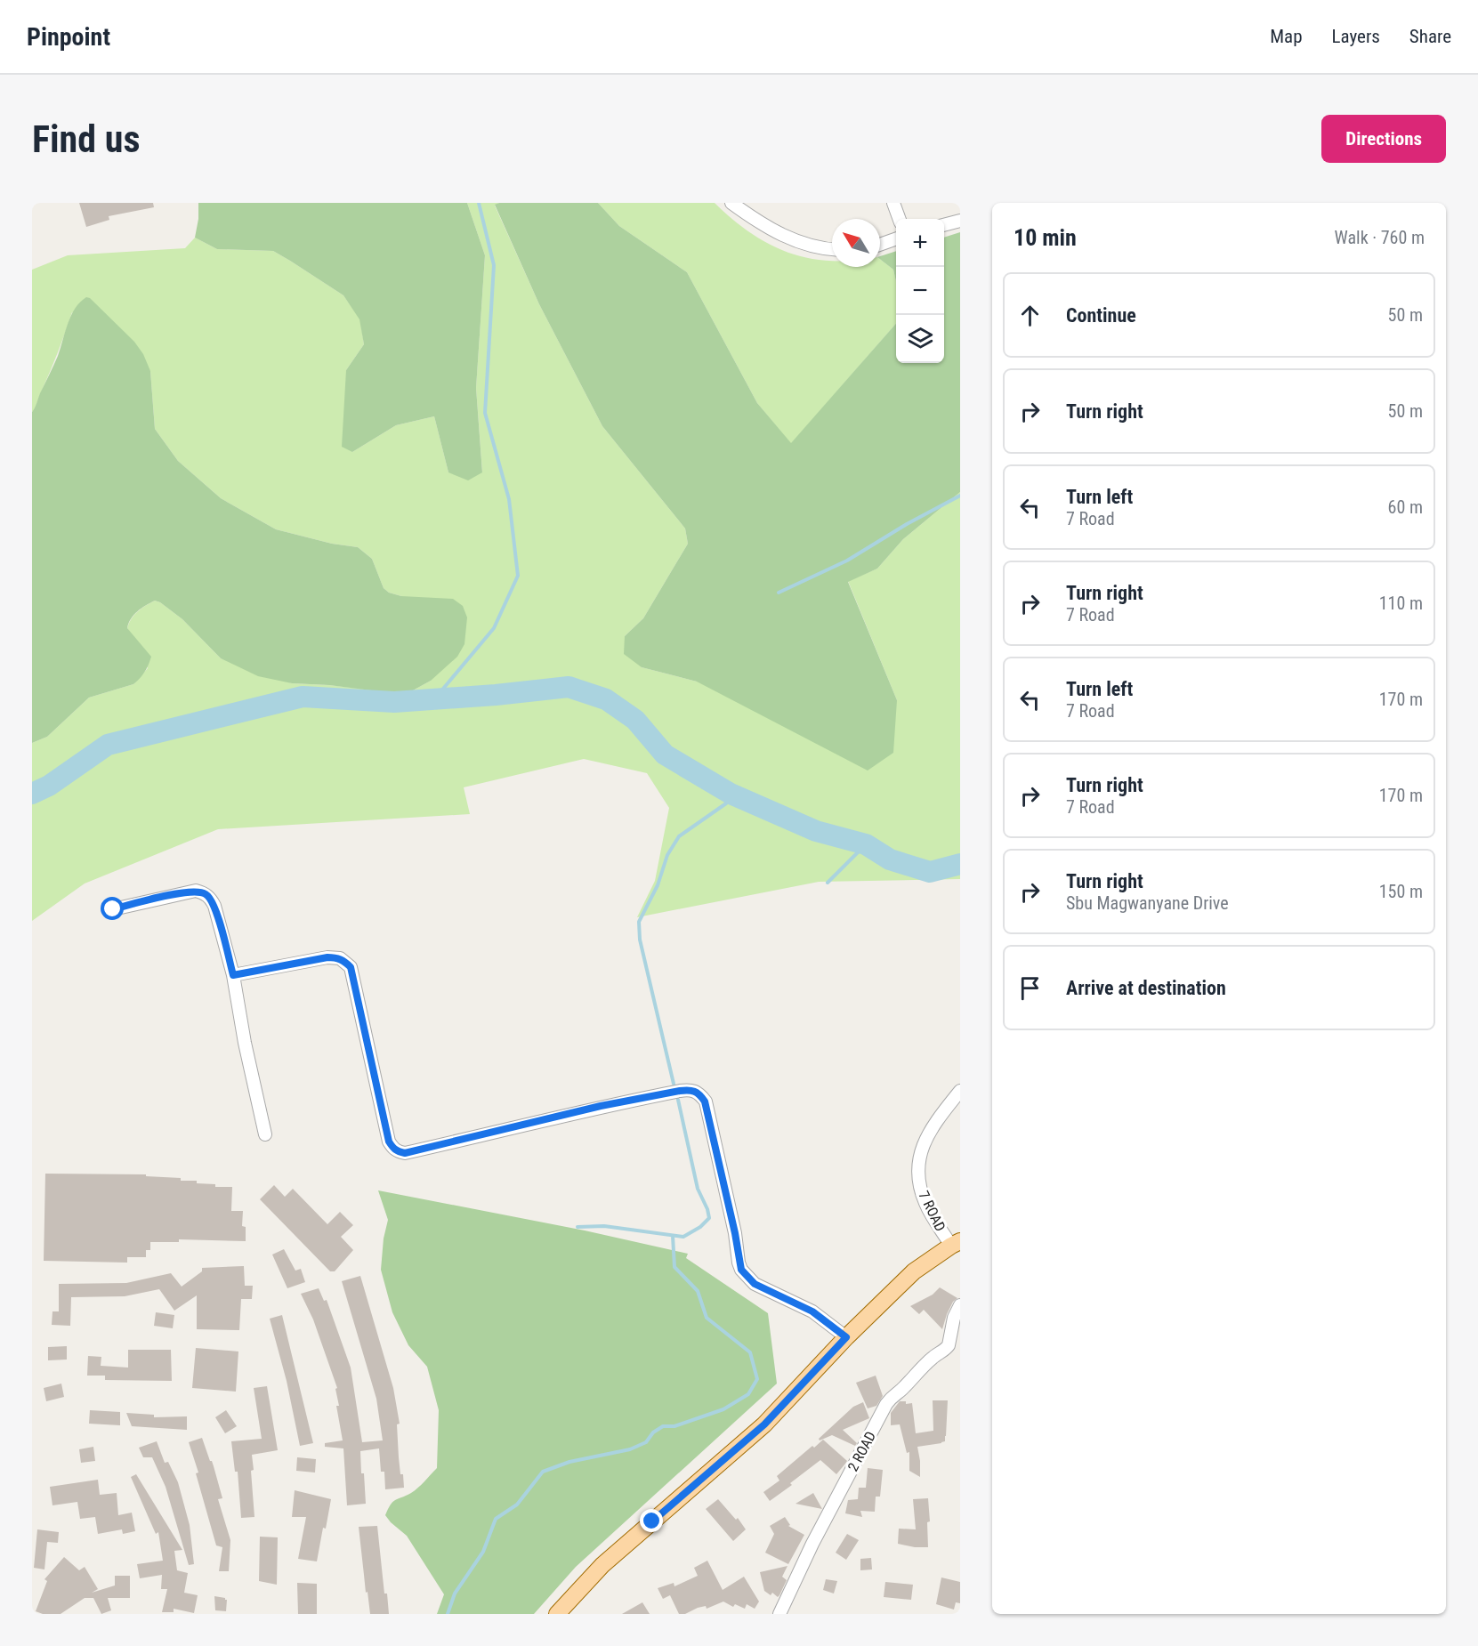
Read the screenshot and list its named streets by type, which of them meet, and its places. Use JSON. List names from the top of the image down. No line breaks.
{"streets":{"street":["7 ROAD","2 ROAD"]},"north":"top left","page":{"header":"Pinpoint","nav":["Map","Layers","Share"],"buttons":"Directions","title":"Find us","heading":["10 min","Walk · 760 m"],"map_buttons":["+","−"],"list":[["Continue","50 m"],["Turn right","50 m"],["Turn left","7 Road","60 m"],["Turn right","7 Road","110 m"],["Turn left","7 Road","170 m"],["Turn right","7 Road","170 m"],["Turn right","Sbu Magwanyane Drive","150 m"],"Arrive at destination"]}}
